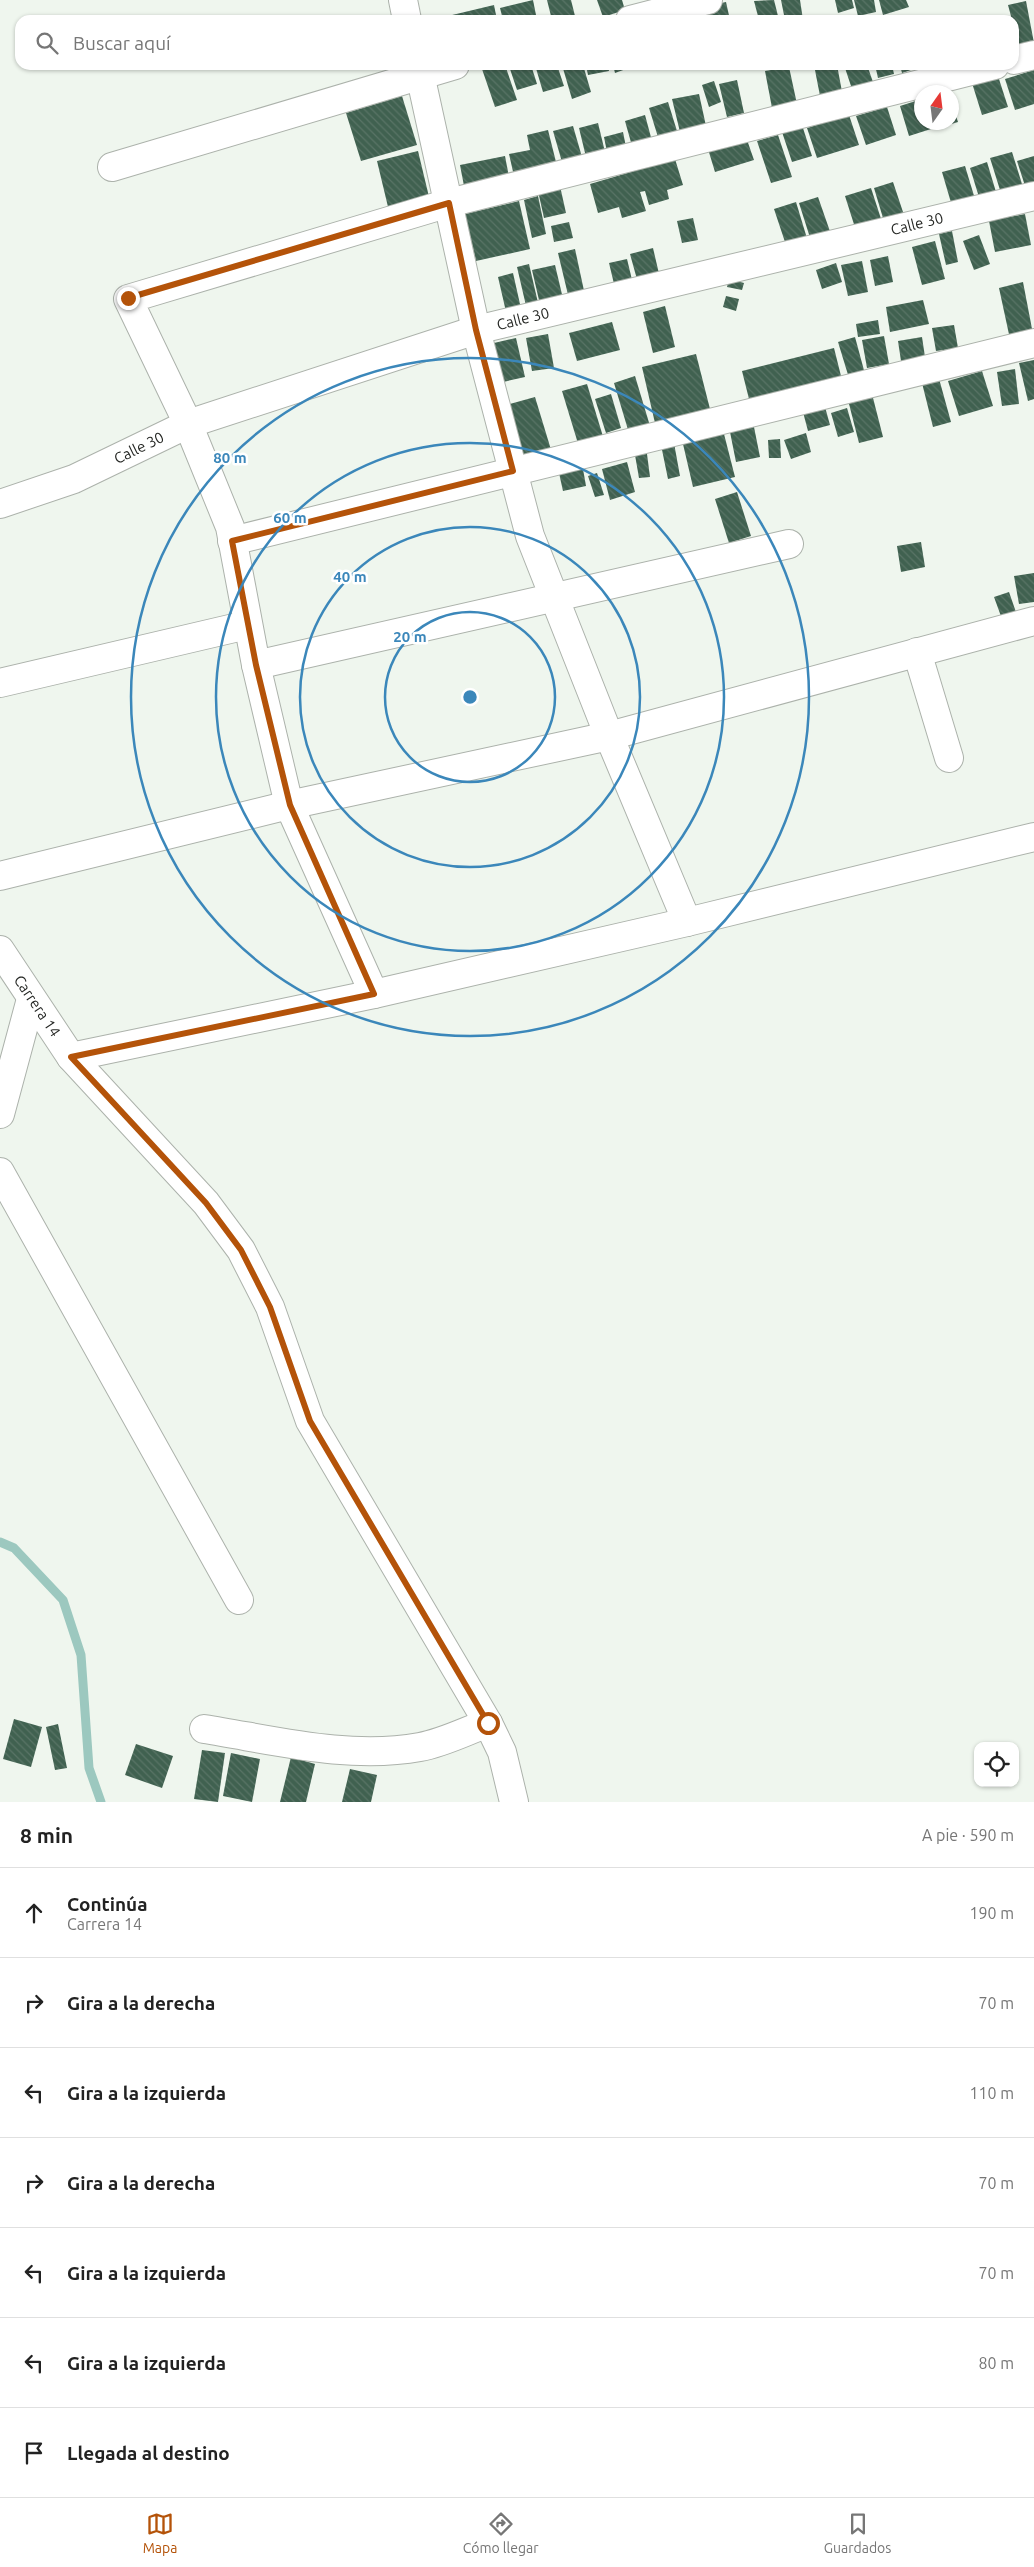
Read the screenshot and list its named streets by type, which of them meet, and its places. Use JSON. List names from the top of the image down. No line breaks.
{"streets":{"street":["Calle 30","Carrera 14"]},"north":"top","page":{"search":"Buscar aquí","heading":["8 min","A pie · 590 m"],"list":[["Continúa","Carrera 14","190 m"],["Gira a la derecha","70 m"],["Gira a la izquierda","110 m"],["Gira a la derecha","70 m"],["Gira a la izquierda","70 m"],["Gira a la izquierda","80 m"],"Llegada al destino"],"nav":["Mapa","Cómo llegar","Guardados"]},"rings":["80 m","60 m","40 m","20 m"]}
